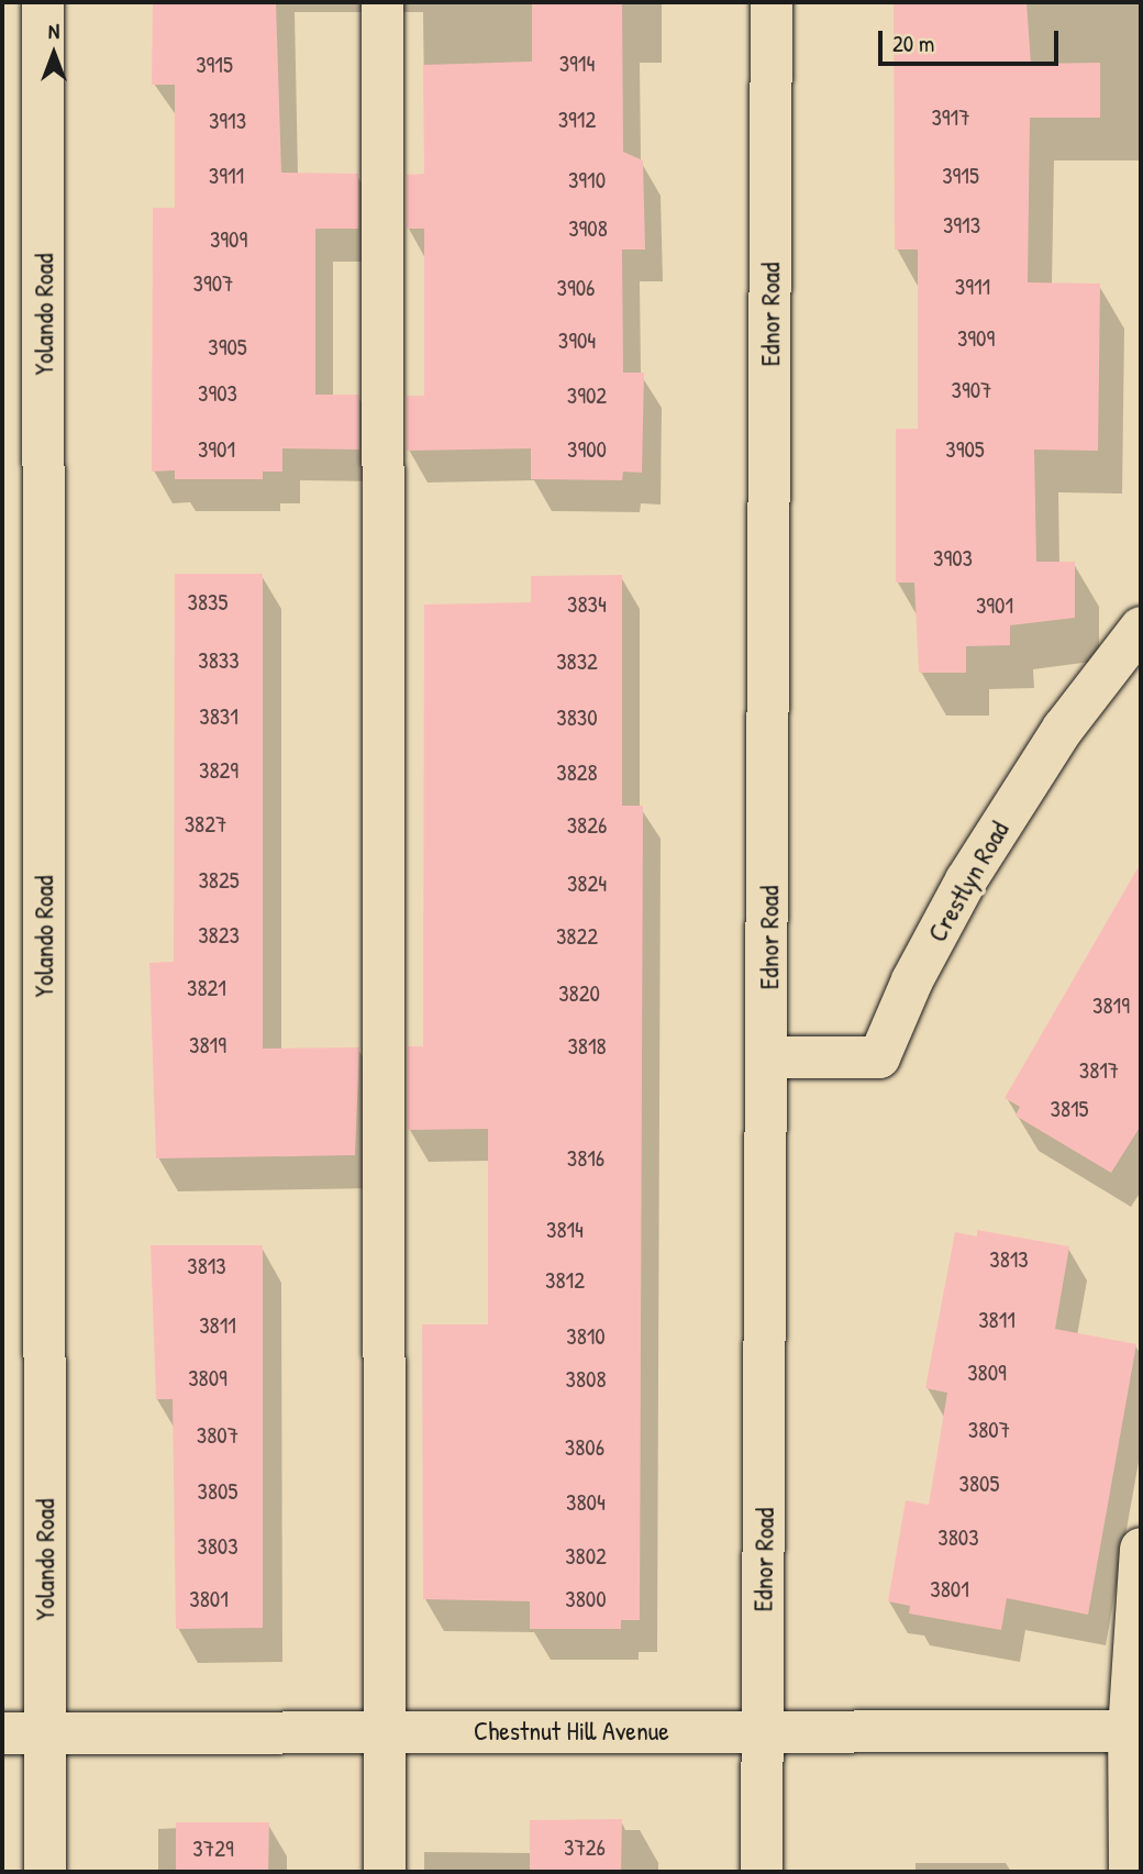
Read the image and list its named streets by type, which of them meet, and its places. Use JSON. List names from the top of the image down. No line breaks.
{"streets":{"street":["Yolando Road","Ednor Road","Crestlyn Road","Chestnut Hill Avenue"]},"crossings":[["Yolando Road","Chestnut Hill Avenue"],["Ednor Road","Crestlyn Road"],["Ednor Road","Chestnut Hill Avenue"]],"house_numbers":["3914","3915","3917","3912","3913","3911","3915","3910","3913","3908","3909","3907","3911","3906","3909","3904","3905","3907","3903","3902","3901","3900","3905","3903","3835","3834","3901","3833","3832","3831","3830","3829","3828","3827","3826","3825","3824","3823","3822","3821","3820","3819","3819","3818","3817","3815","3816","3814","3813","3813","3812","3811","3811","3810","3809","3809","3808","3807","3807","3806","3805","3805","3804","3803","3803","3802","3801","3801","3800","3726","3729"],"scale_bar":"20 m","north":"top"}
